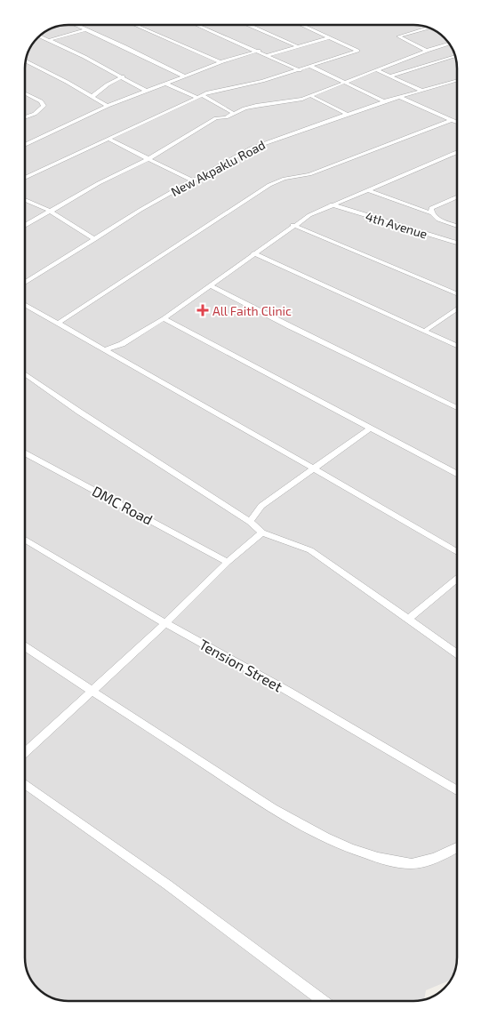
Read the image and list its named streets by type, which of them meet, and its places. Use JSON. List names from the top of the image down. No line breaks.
{"streets":{"street":["New Akpaklu Road","4th Avenue","DMC Road","Tension Street"]},"places":{"health":["All Faith Clinic"]}}
